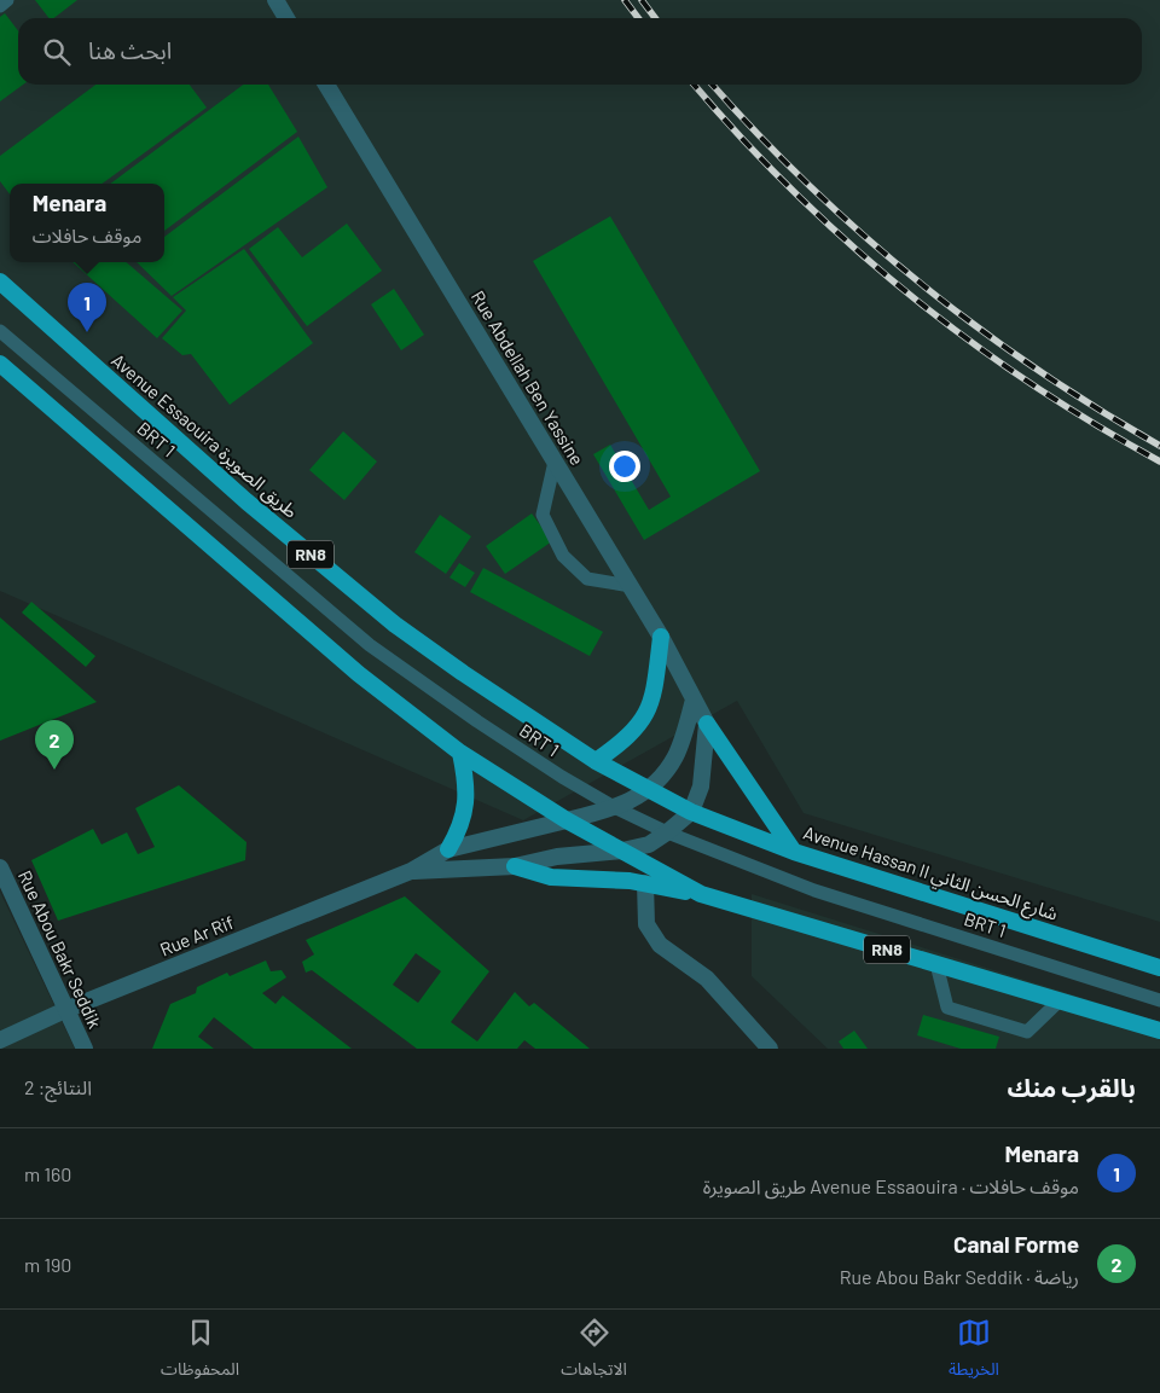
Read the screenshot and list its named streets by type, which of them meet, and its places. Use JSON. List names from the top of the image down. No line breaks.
{"streets":{"main road":["Avenue Essaouira طريق الصويرة","RN8","Avenue Hassan II شارع الحسن الثاني"],"street":["Rue Abdellah Ben Yassine","Rue Ar Rif","Rue Abou Bakr Seddik"],"lane":["BRT 1"]},"crossings":[["Avenue Essaouira طريق الصويرة","Avenue Hassan II شارع الحسن الثاني"],["Avenue Essaouira طريق الصويرة","Rue Ar Rif"],["BRT 1","Rue Ar Rif"],["RN8","Rue Ar Rif"],["Avenue Hassan II شارع الحسن الثاني","Rue Ar Rif"],["Rue Ar Rif","Rue Abou Bakr Seddik"]],"page":{"search":"ابحث هنا","popup":["Menara","موقف حافلات"],"pins":["1","2"],"heading":["بالقرب منك","النتائج: 2"],"list":[{"mark":"1","name":"Menara","note":"موقف حافلات · Avenue Essaouira طريق الصويرة","value":"160 m"},{"mark":"2","name":"Canal Forme","note":"رياضة · Rue Abou Bakr Seddik","value":"190 m"}],"nav":["الخريطة","الاتجاهات","المحفوظات"]}}
